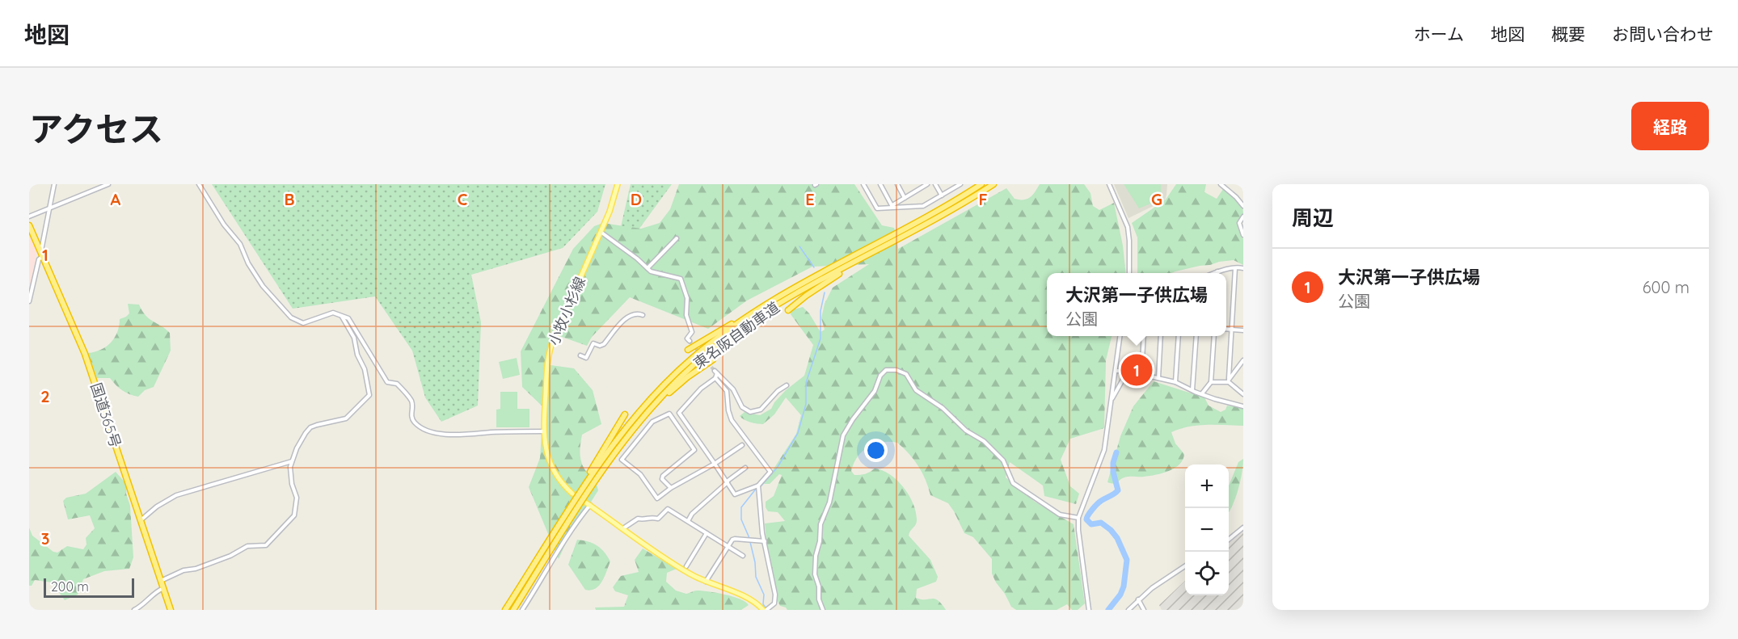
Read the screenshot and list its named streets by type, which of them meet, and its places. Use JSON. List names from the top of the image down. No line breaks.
{"streets":{"highway":["東名阪自動車道","国道365号"],"main road":["小牧小杉線"]},"scale_bar":"200 m","page":{"header":"地図","nav":["ホーム","地図","概要","お問い合わせ"],"title":"アクセス","buttons":"経路","heading":"周辺","list":[{"mark":"1","name":"大沢第一子供広場","note":"公園","value":"600 m"}],"popup":["大沢第一子供広場","公園"],"pins":"1","map_buttons":["+","−"],"scale":"200 m"},"grid":{"columns":["A","B","C","D","E","F","G"],"rows":["1","2","3"]}}
